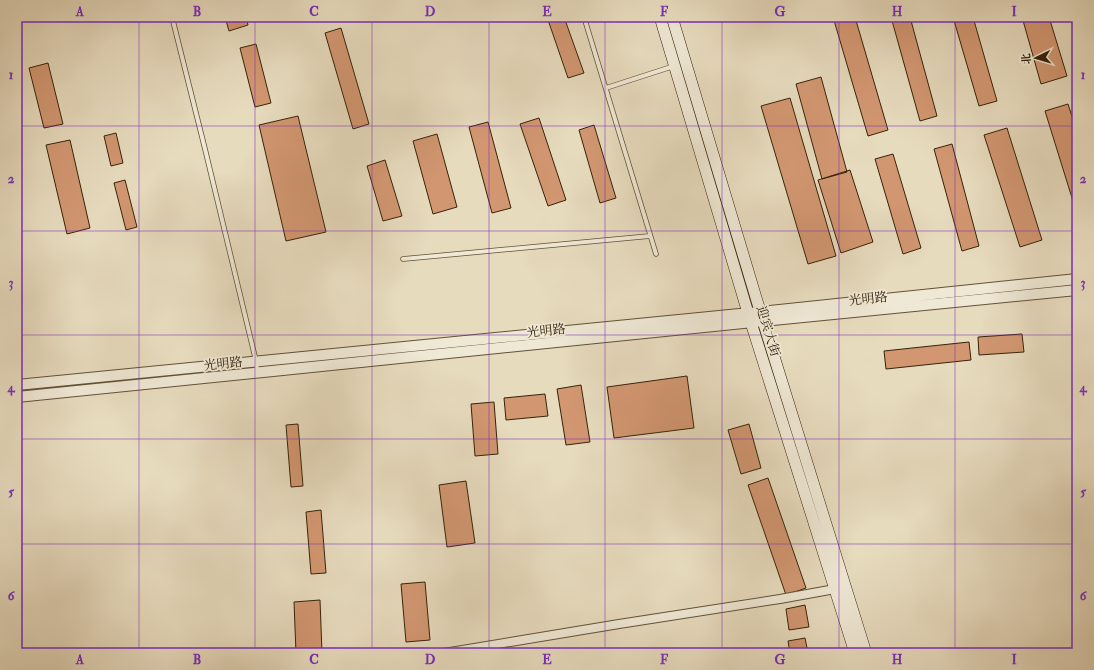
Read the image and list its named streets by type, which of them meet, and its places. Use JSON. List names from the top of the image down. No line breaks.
{"streets":{"main road":["迎宾大街"],"street":["光明路"]},"crossings":[["光明路","迎宾大街"]],"north":"left","grid":{"columns":["A","B","C","D","E","F","G","H","I"],"rows":["1","2","3","4","5","6"]}}
